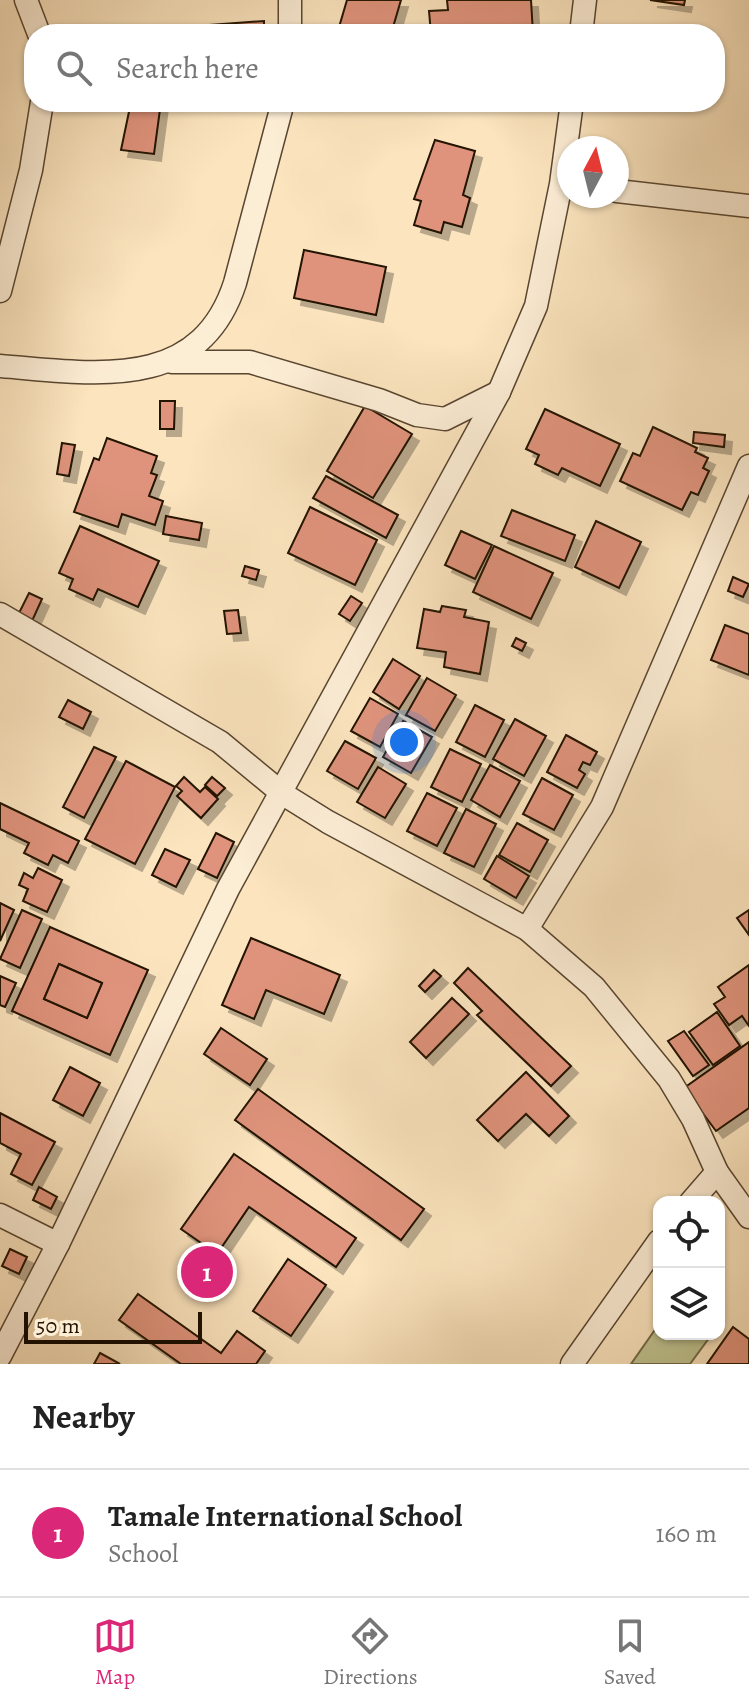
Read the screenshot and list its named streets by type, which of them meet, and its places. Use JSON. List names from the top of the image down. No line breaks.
{"scale_bar":"50 m","north":"top","page":{"search":"Search here","pins":"1","scale":"50 m","heading":"Nearby","list":[{"mark":"1","name":"Tamale International School","note":"School","value":"160 m"}],"nav":["Map","Directions","Saved"]}}
